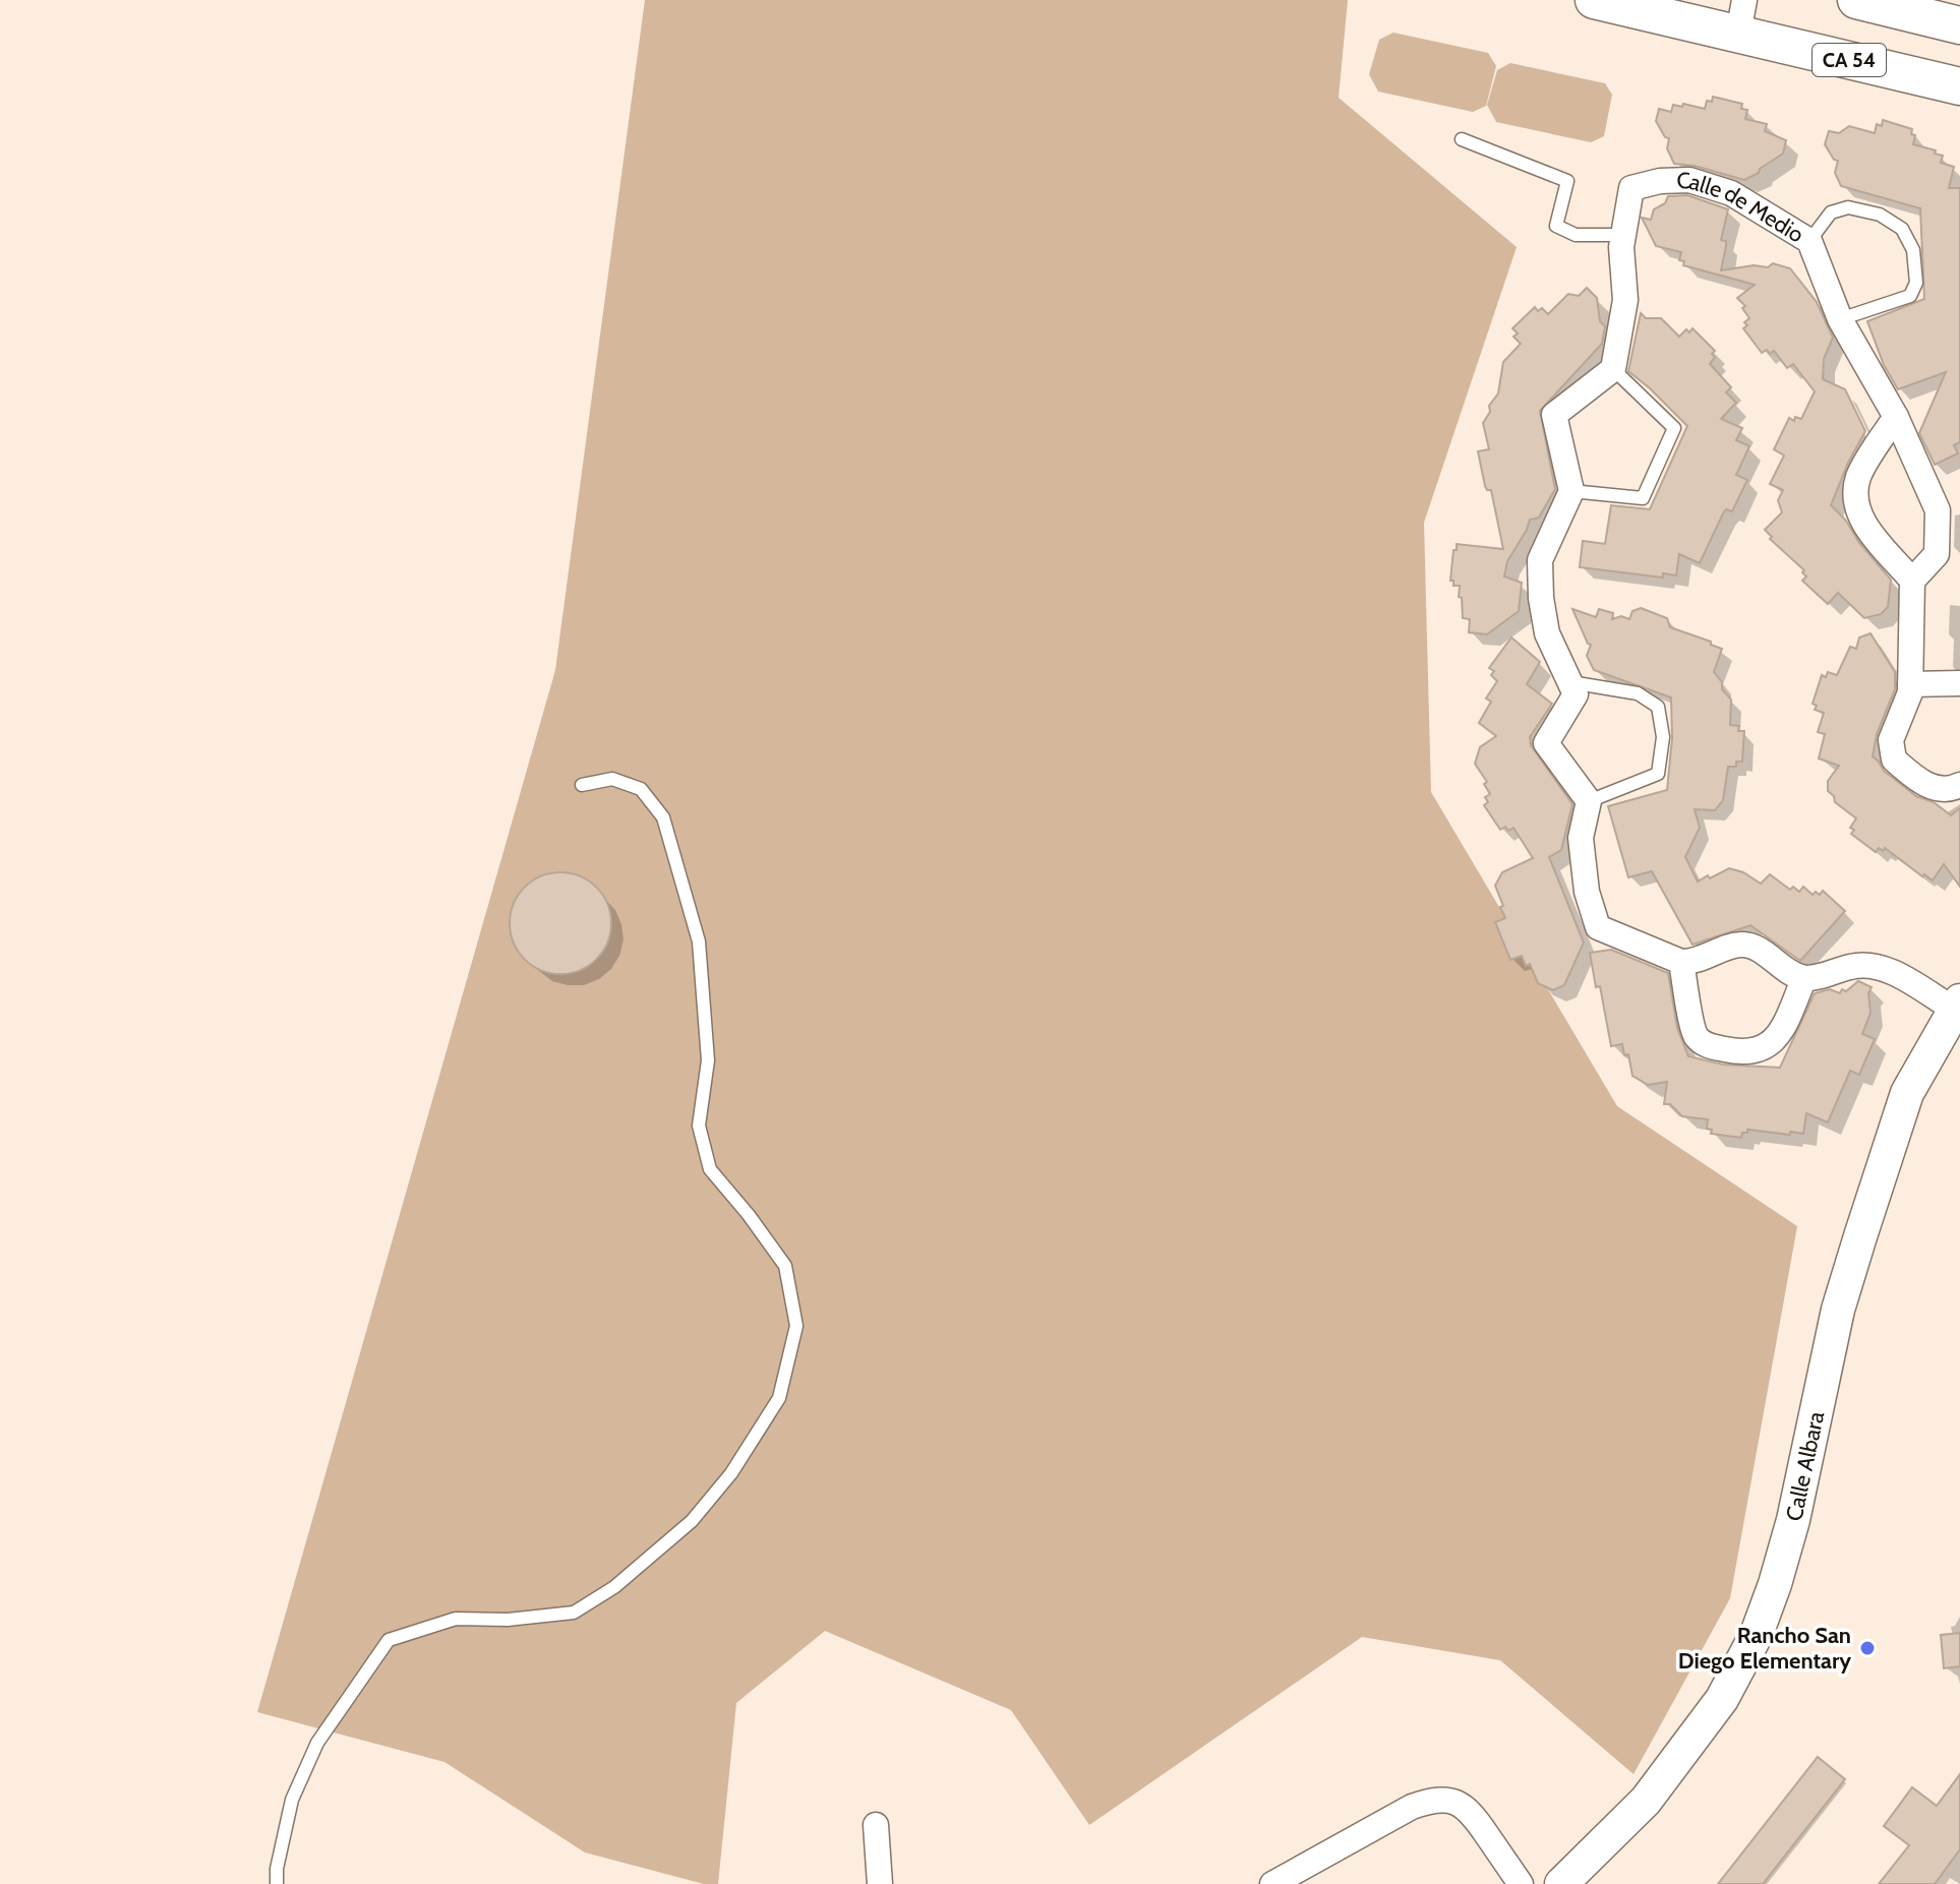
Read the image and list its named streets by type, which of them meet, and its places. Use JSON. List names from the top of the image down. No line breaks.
{"streets":{"main road":["CA 54"],"street":["Calle de Medio","Calle Albara"]},"places":["Rancho San Diego Elementary"]}
